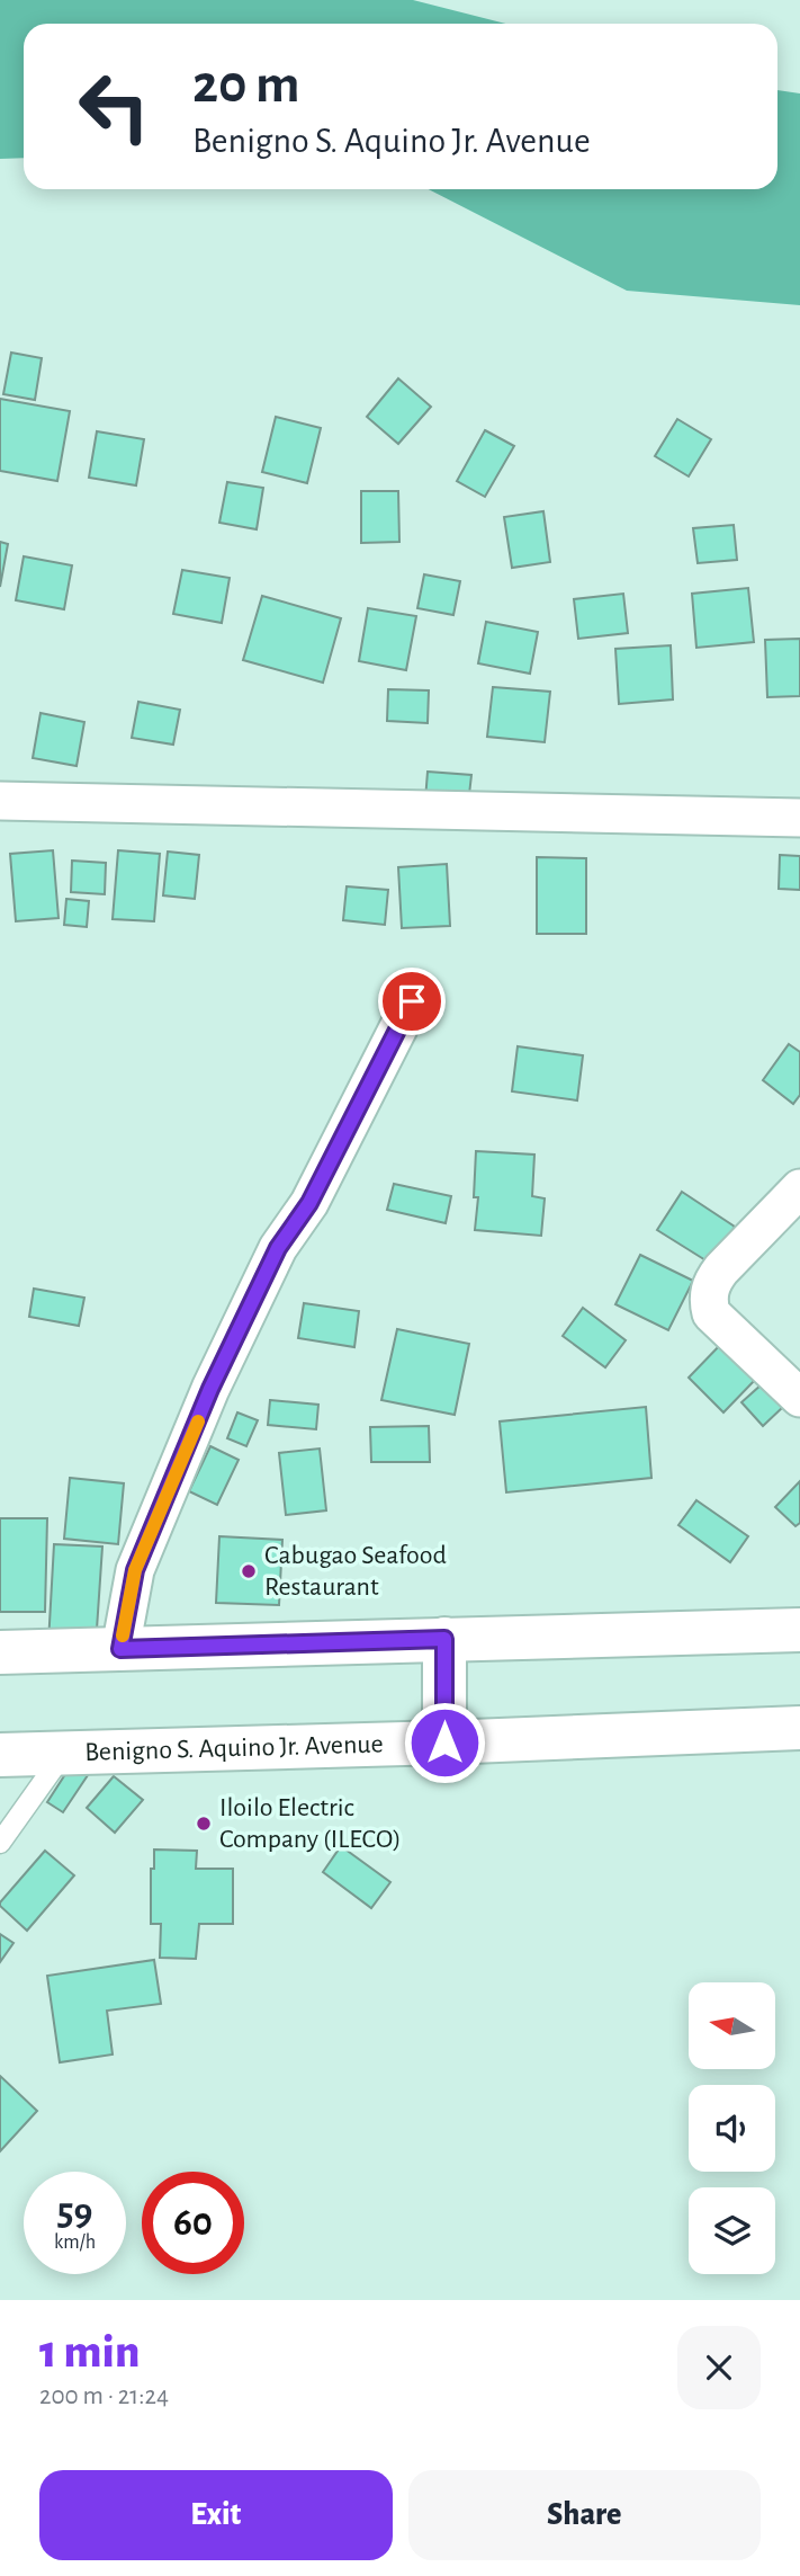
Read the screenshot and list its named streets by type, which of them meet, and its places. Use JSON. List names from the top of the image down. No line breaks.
{"streets":{"main road":["Benigno S. Aquino Jr. Avenue"]},"places":["Cabugao Seafood Restaurant","Iloilo Electric Company (ILECO)"],"north":"left","page":{"turn":["20 m","Benigno S. Aquino Jr. Avenue"],"speed":"59 km/h","limit":"60","heading":["1 min","200 m · 21:24"],"buttons":["Exit","Share"]}}
